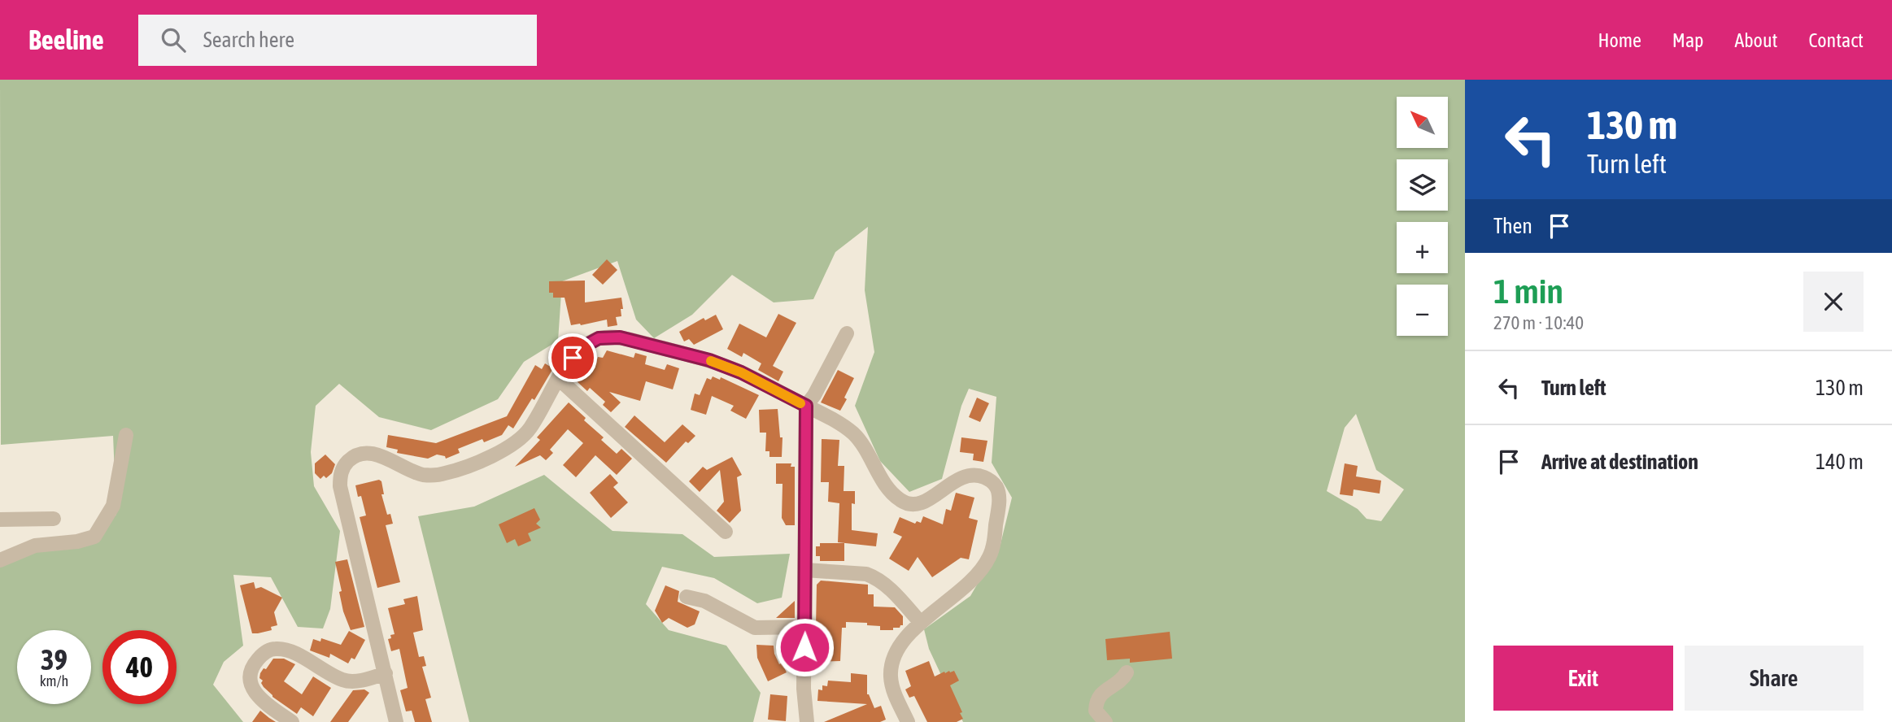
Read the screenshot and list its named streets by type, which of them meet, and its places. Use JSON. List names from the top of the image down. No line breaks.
{"north":"top left","page":{"header":"Beeline","search":"Search here","nav":["Home","Map","About","Contact"],"turn":["130 m","Turn left"],"map_buttons":["+","−"],"then":"Then","heading":["1 min","270 m · 10:40"],"list":[{"name":"Turn left","value":"130 m"},{"name":"Arrive at destination","value":"140 m"}],"speed":"39 km/h","limit":"40","buttons":["Exit","Share"]}}
